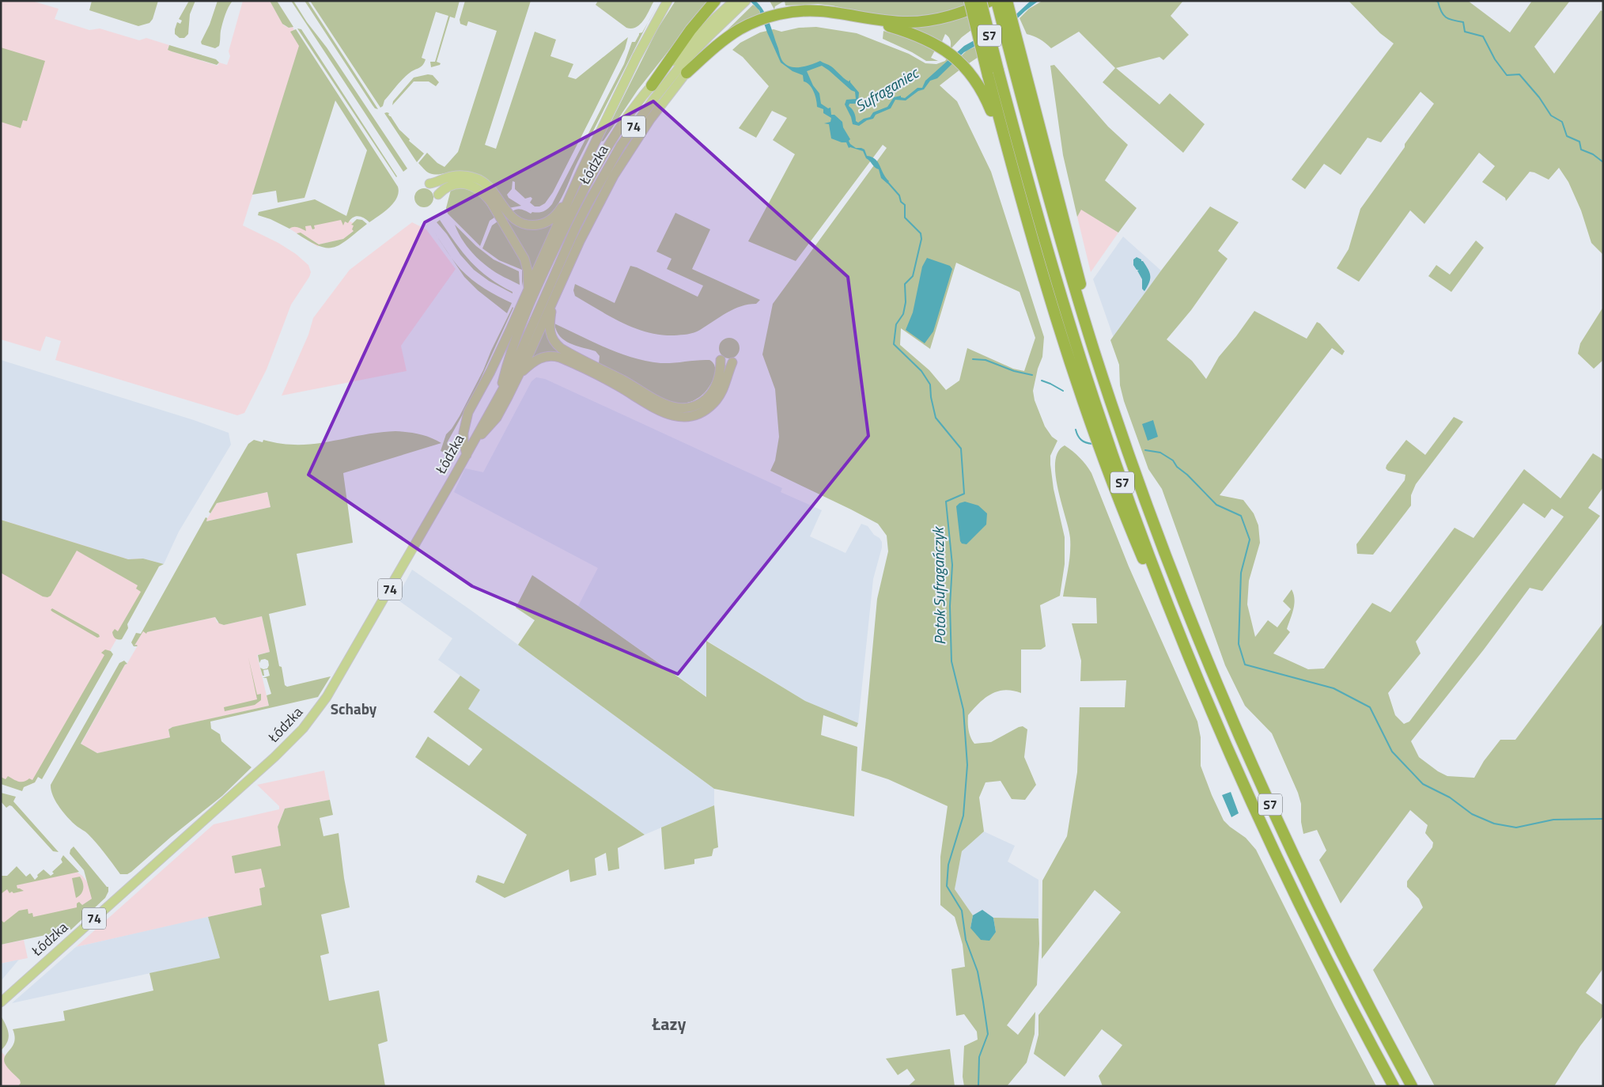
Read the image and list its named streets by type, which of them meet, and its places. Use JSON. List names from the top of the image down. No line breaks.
{"streets":{"highway":["S7"],"main road":["74","Łódzka"]},"crossings":[["74","Łódzka"]],"districts":["Schaby","Łazy"],"water":["Sufraganiec","Potok Sufragańczyk"]}
